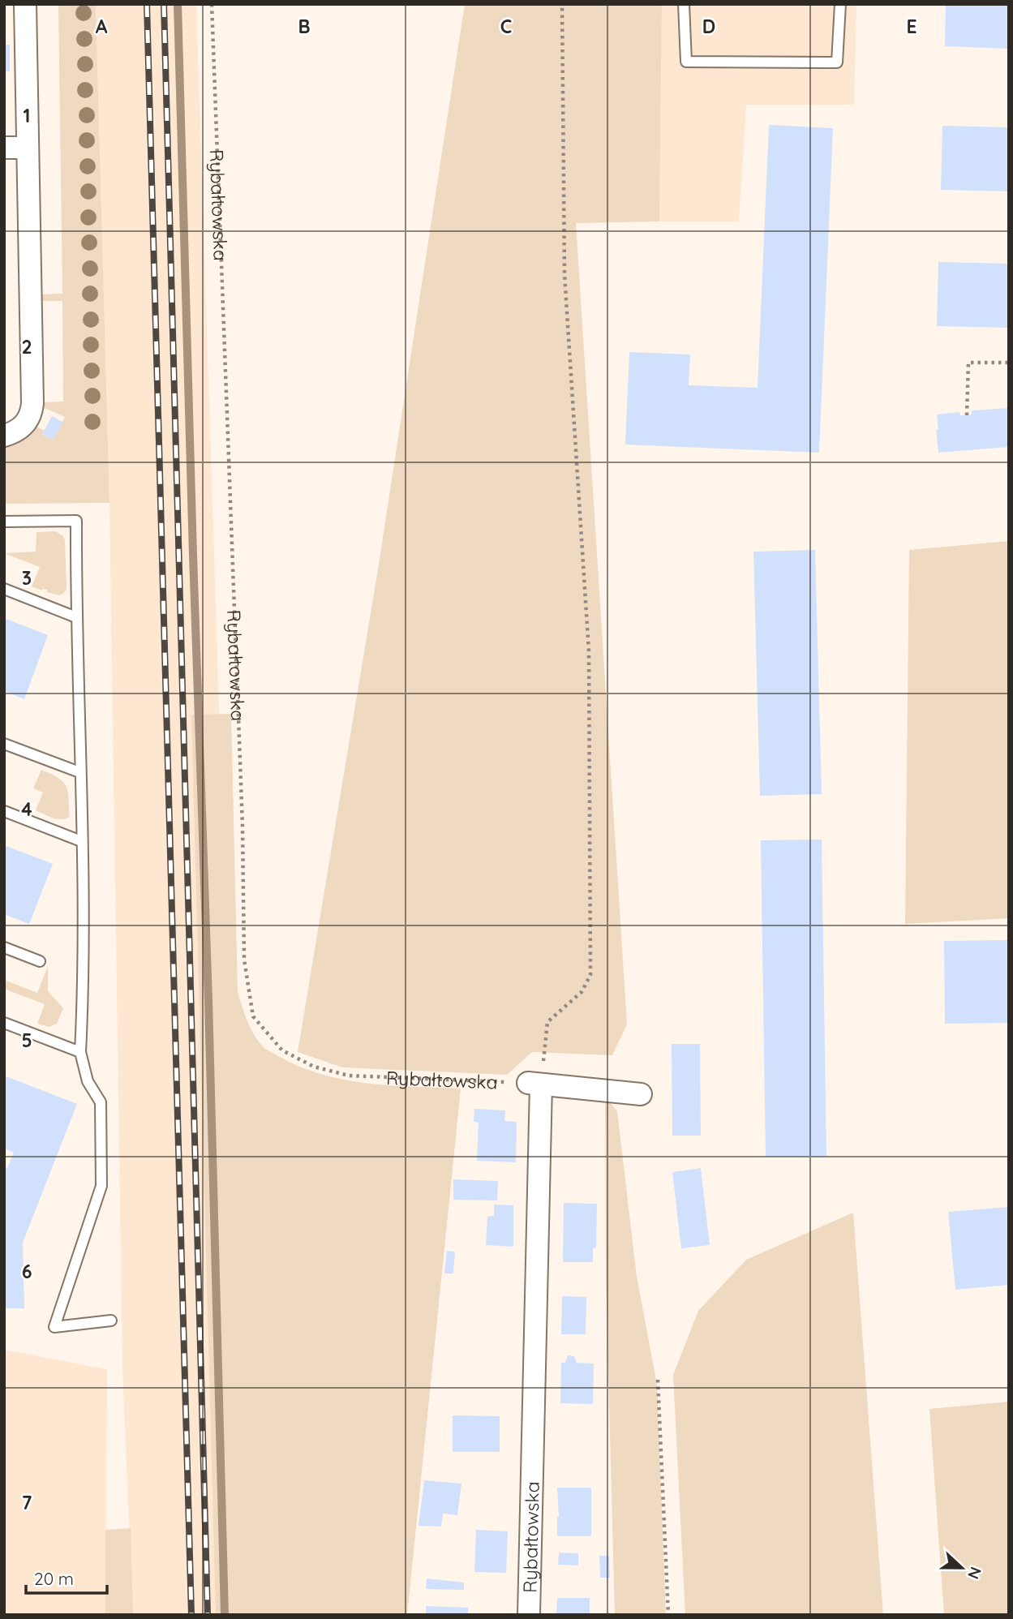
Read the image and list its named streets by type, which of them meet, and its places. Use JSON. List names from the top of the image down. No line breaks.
{"streets":{"street":["Rybałtowska"]},"scale_bar":"20 m","north":"right","grid":{"columns":["A","B","C","D","E"],"rows":["1","2","3","4","5","6","7"]}}
